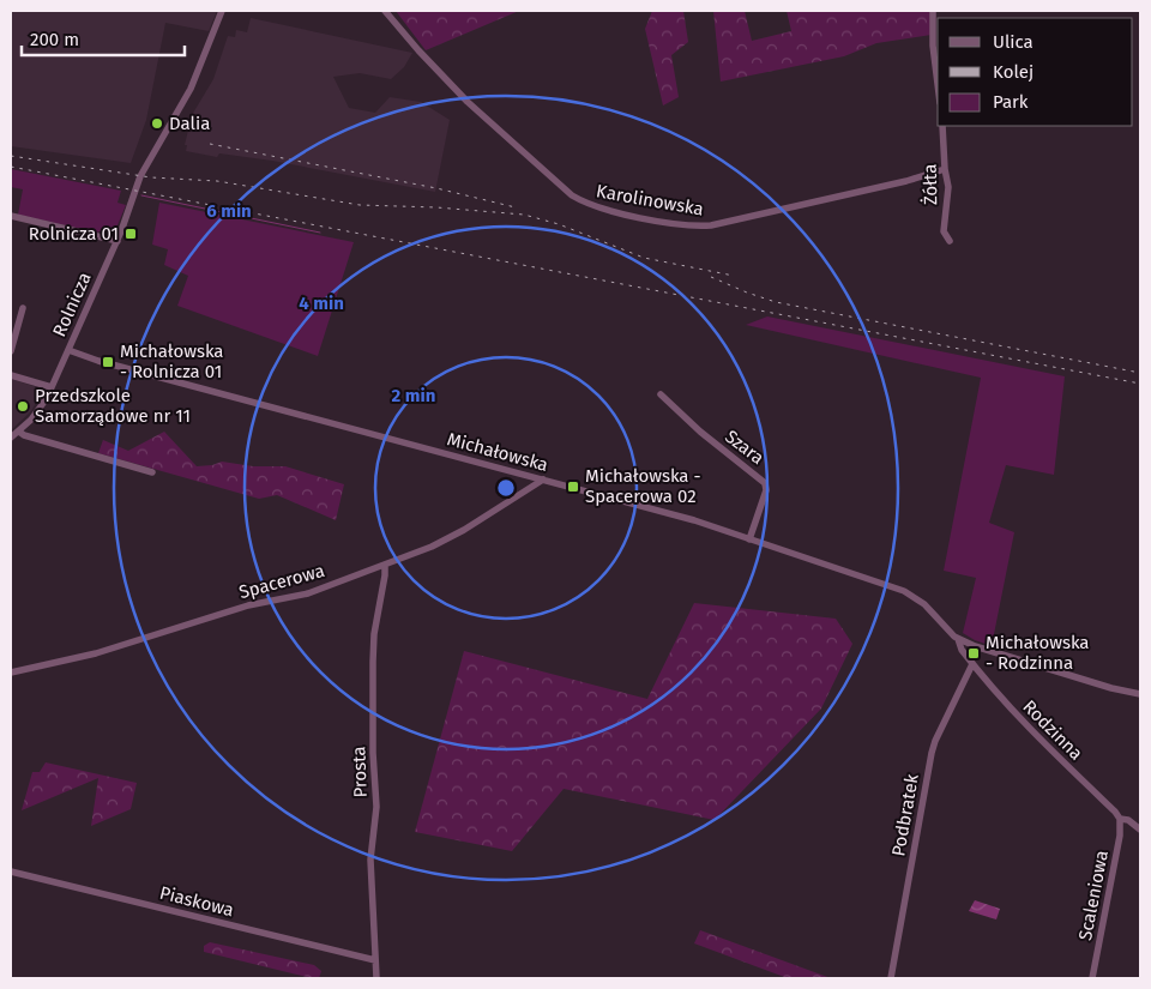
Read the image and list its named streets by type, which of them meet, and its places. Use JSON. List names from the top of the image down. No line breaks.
{"streets":{"street":["Żółta","Karolinowska","Rolnicza","Szara","Michałowska","Spacerowa","Rodzinna","Prosta","Podbratek","Scaleniowa","Piaskowa"]},"crossings":[["Żółta","Karolinowska"],["Rolnicza","Michałowska"],["Szara","Michałowska"],["Michałowska","Spacerowa"],["Michałowska","Rodzinna"],["Spacerowa","Prosta"],["Rodzinna","Podbratek"],["Rodzinna","Scaleniowa"],["Prosta","Piaskowa"]],"places":{"other":["Dalia","Przedszkole Samorządowe nr 11"],"transit":["Rolnicza 01","Michałowska - Rolnicza 01","Michałowska - Spacerowa 02","Michałowska - Rodzinna"]},"legend":["Ulica","Kolej","Park"],"scale_bar":"200 m","rings":["6 min","4 min","2 min"]}
